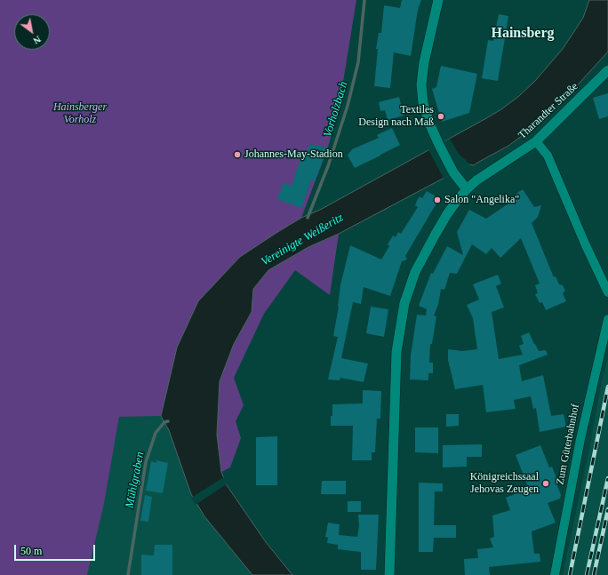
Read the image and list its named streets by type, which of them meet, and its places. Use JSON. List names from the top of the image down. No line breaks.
{"streets":{"main road":["Tharandter Straße"],"street":["Zum Güterbahnhof"]},"districts":["Hainsberg"],"water":["Vorholzbach","Vereinigte Weißeritz","Mühlgraben"],"parks":["Hainsberger Vorholz"],"places":["Textiles Design nach Maß","Johannes-May-Stadion","Salon \"Angelika\"","Königreichssaal Jehovas Zeugen"],"scale_bar":"50 m","north":"bottom right"}
